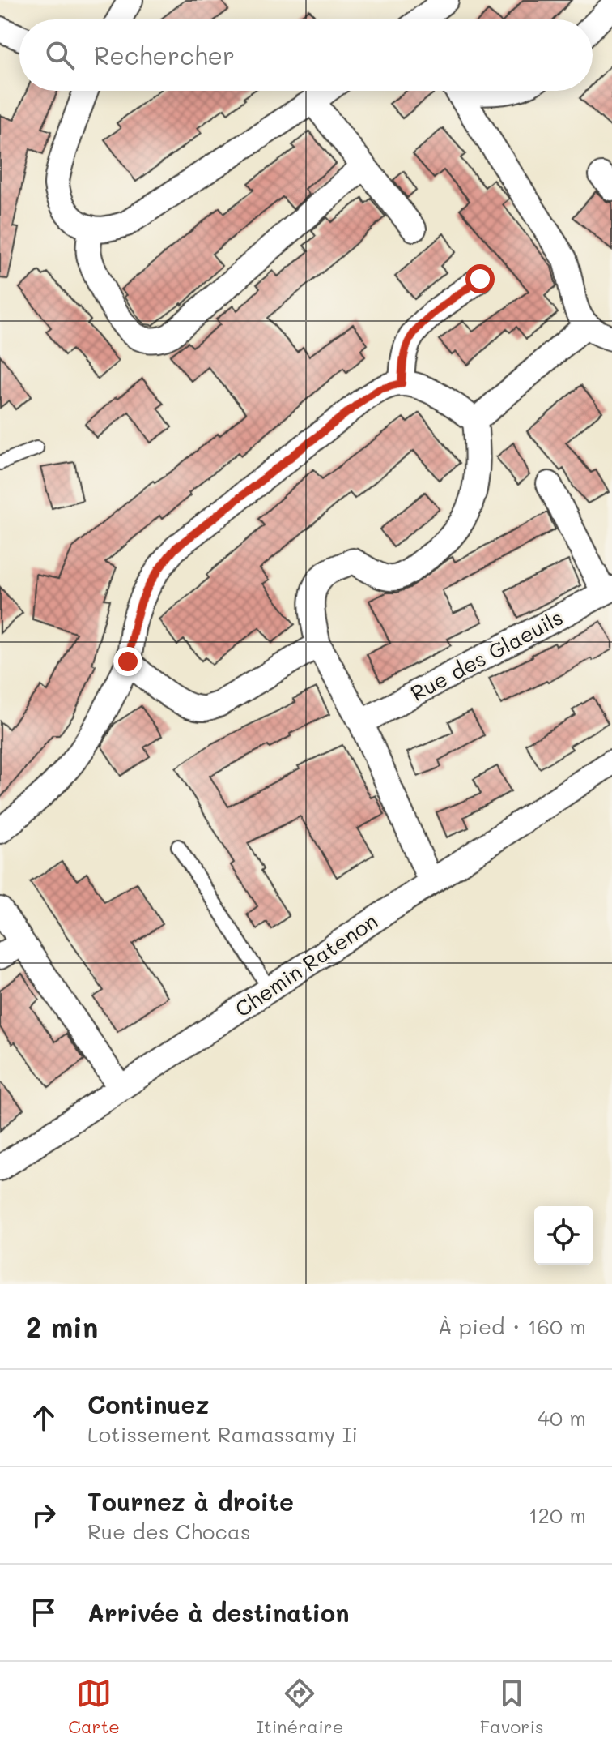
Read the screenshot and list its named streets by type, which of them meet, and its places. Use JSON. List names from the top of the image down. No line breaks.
{"streets":{"street":["Rue des Glaeuils","Chemin Ratenon"]},"page":{"search":"Rechercher","heading":["2 min","À pied · 160 m"],"list":[["Continuez","Lotissement Ramassamy Ii","40 m"],["Tournez à droite","Rue des Chocas","120 m"],"Arrivée à destination"],"nav":["Carte","Itinéraire","Favoris"]}}
